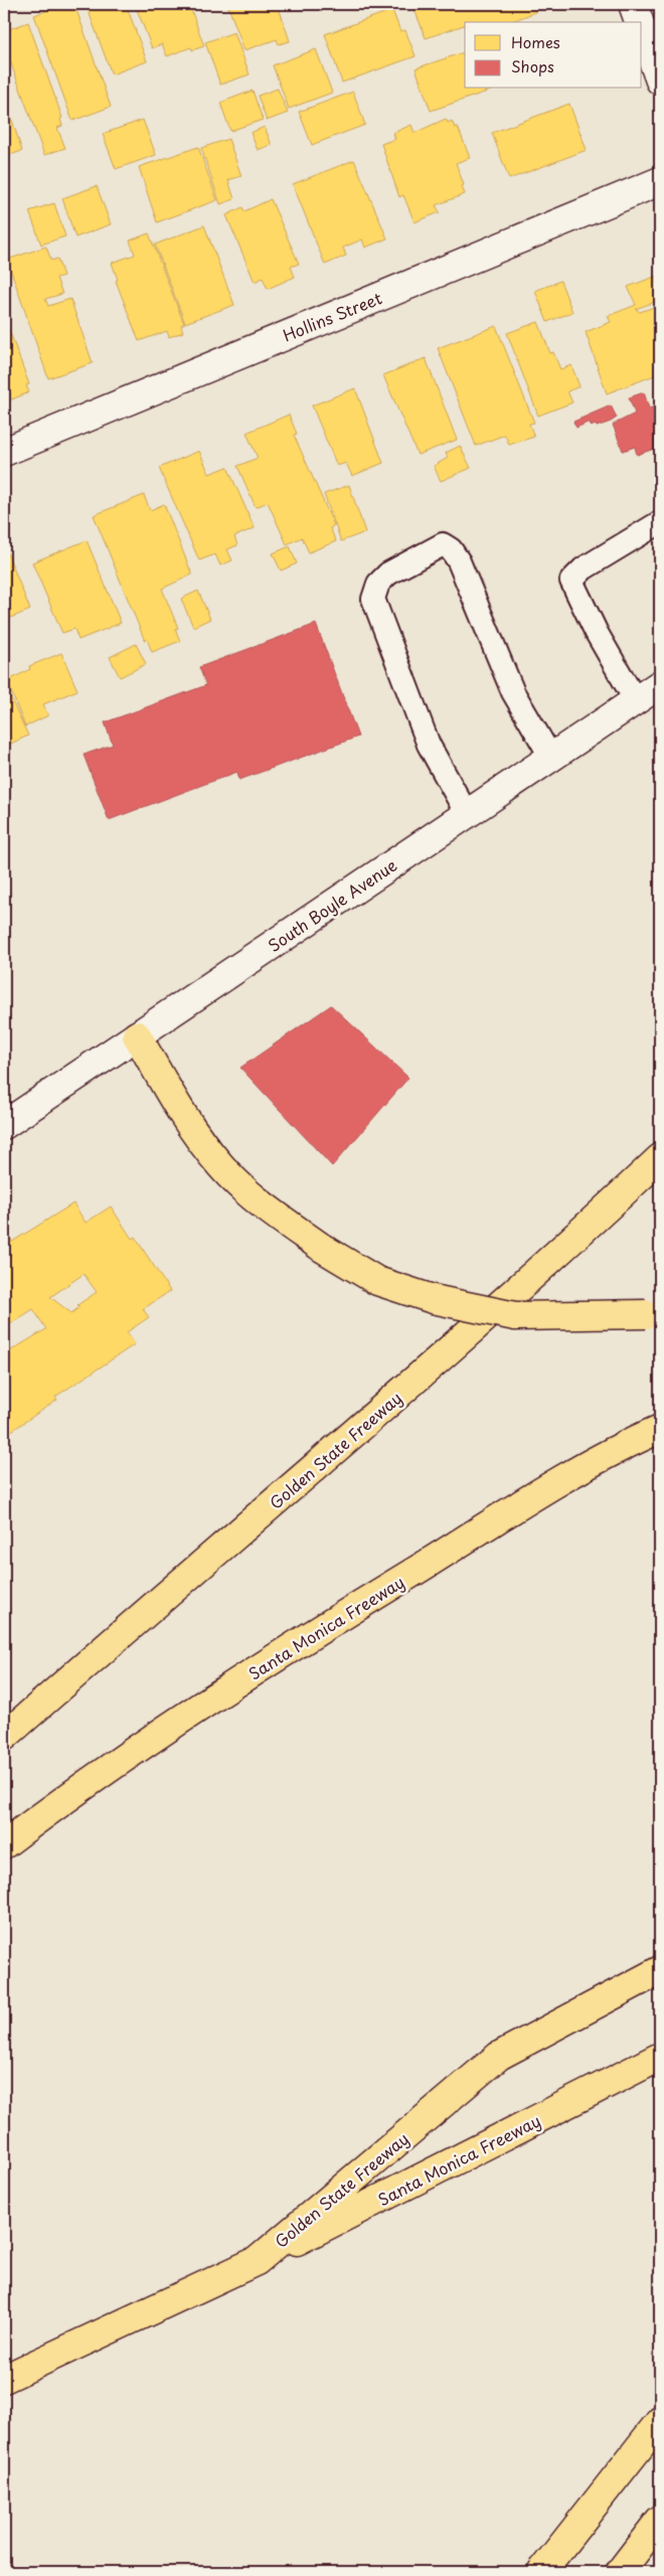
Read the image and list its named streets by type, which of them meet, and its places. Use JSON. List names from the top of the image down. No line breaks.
{"streets":{"highway":["Golden State Freeway","Santa Monica Freeway"],"street":["Hollins Street","South Boyle Avenue"]},"crossings":[["Golden State Freeway","Santa Monica Freeway"]],"legend":["Homes","Shops"]}
